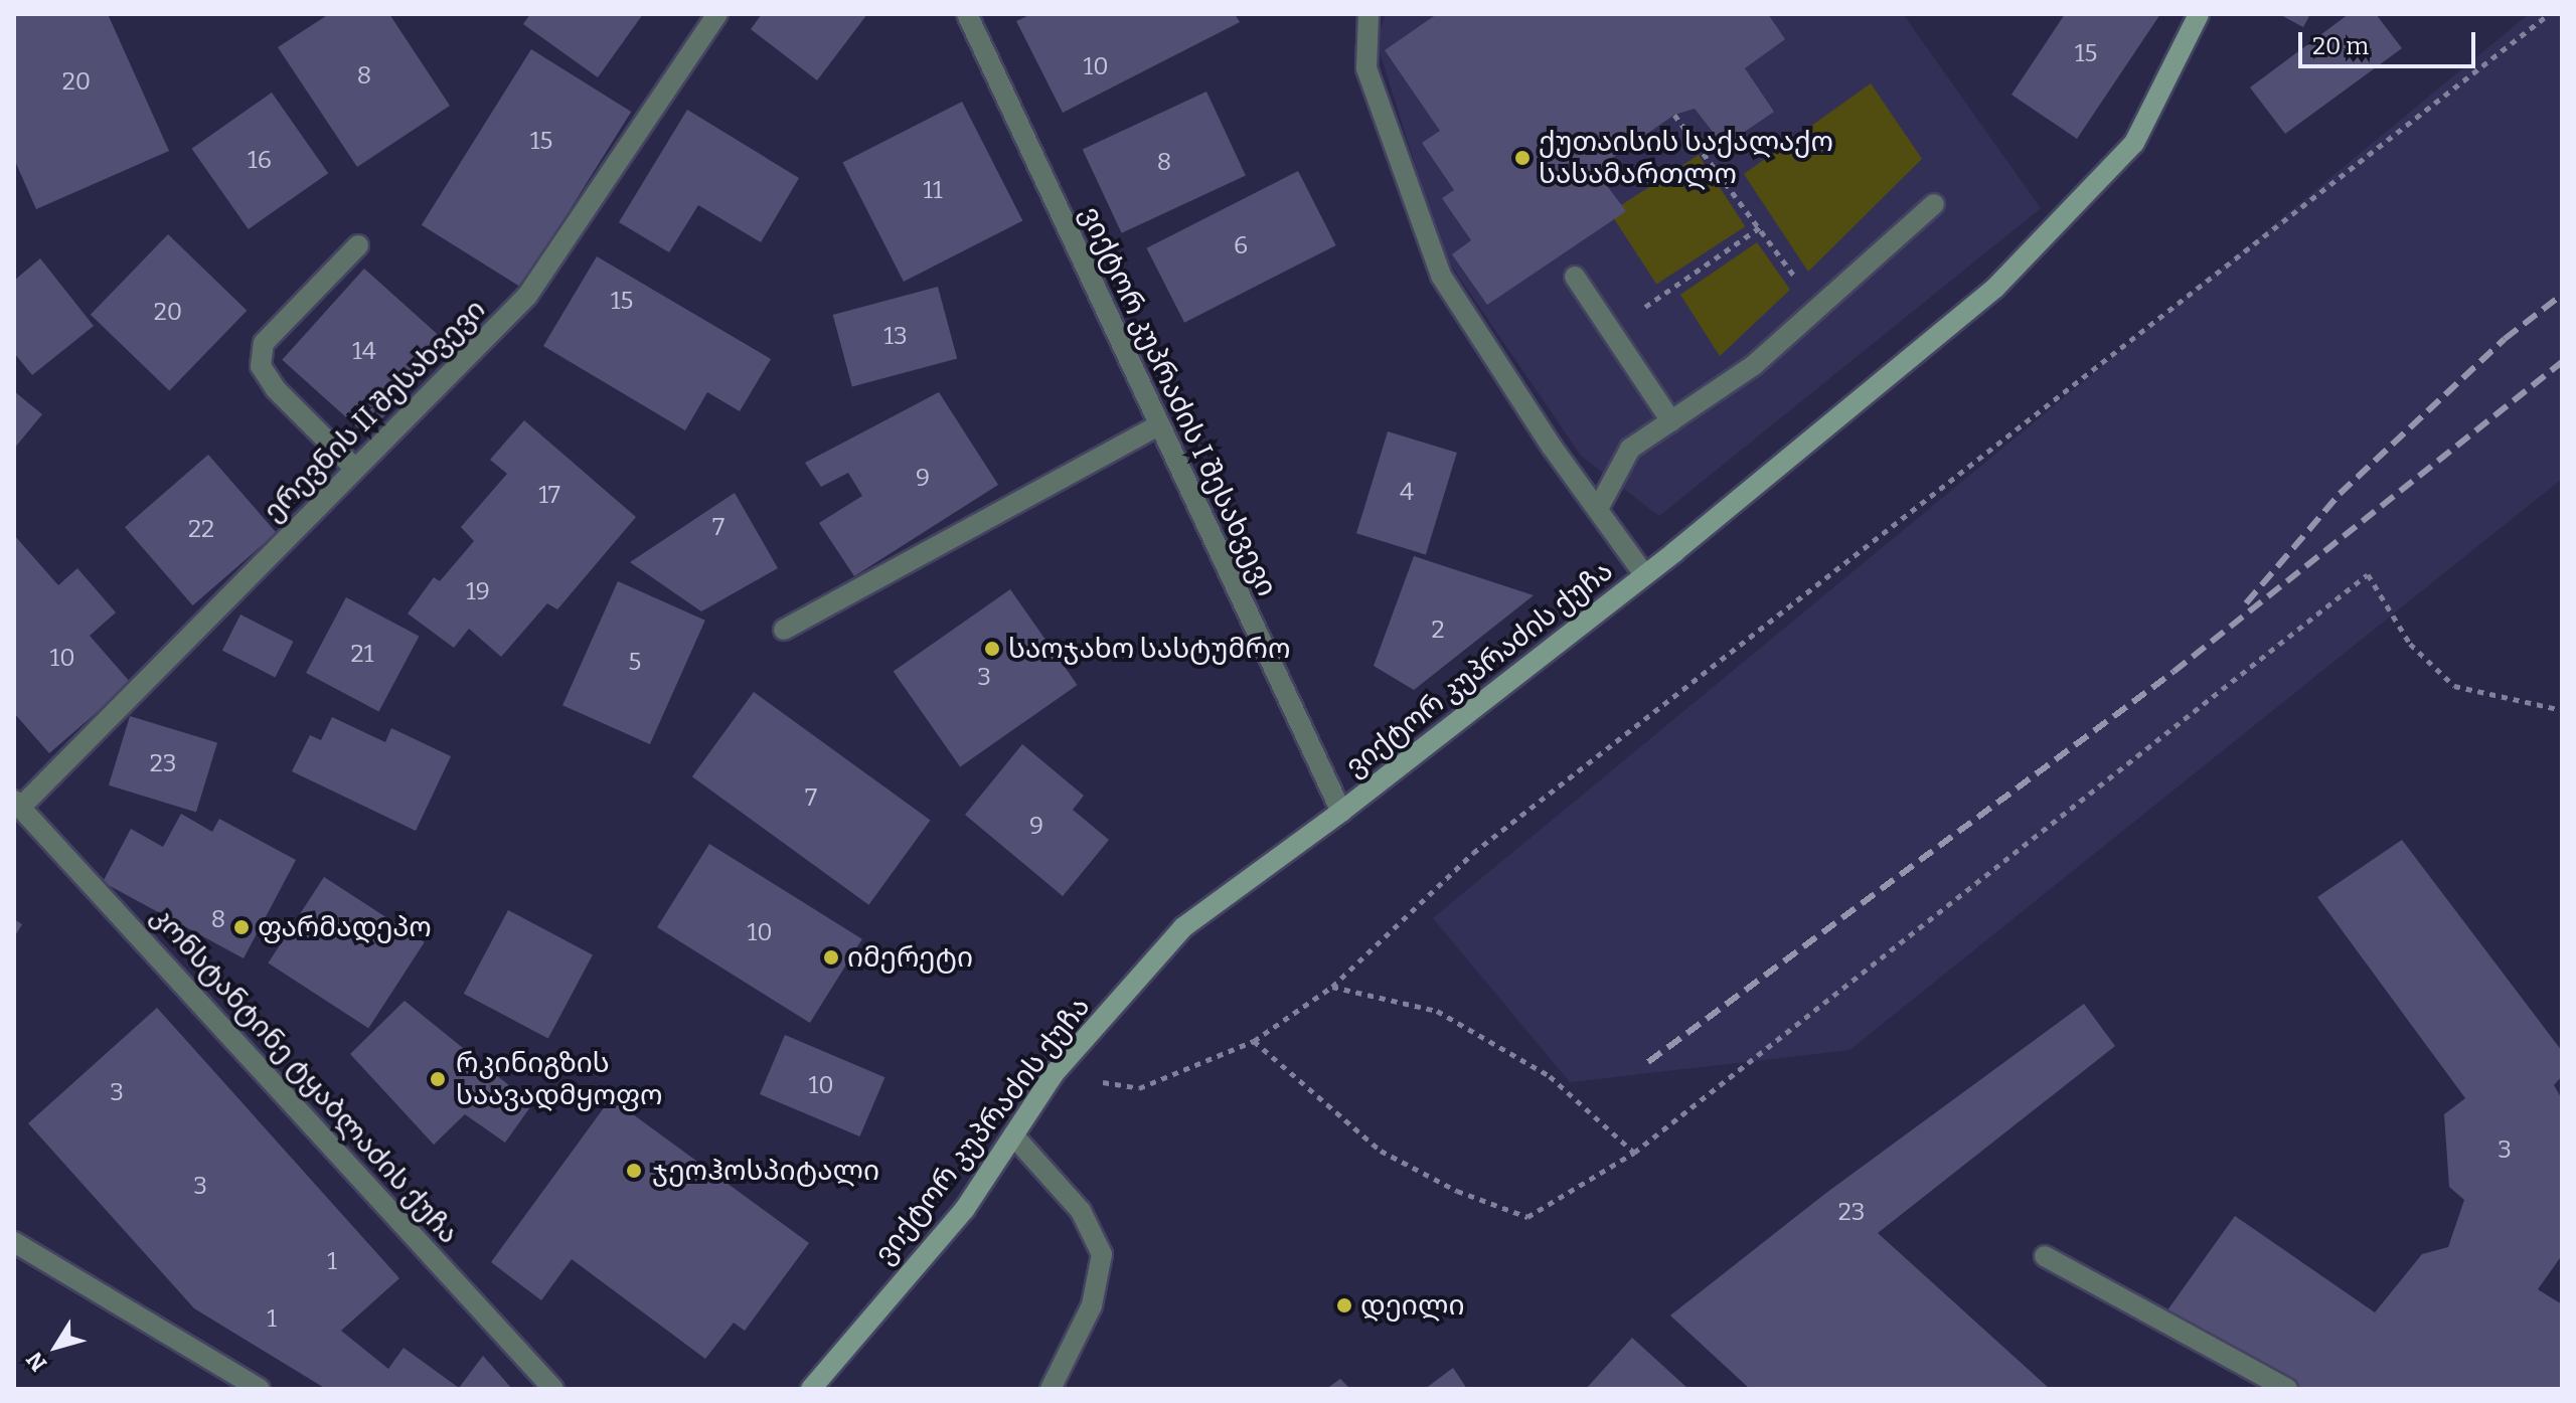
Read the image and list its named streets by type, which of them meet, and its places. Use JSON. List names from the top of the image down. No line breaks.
{"streets":{"street":["ვიქტორ კუპრაძის I შესახვევი","ერევნის II შესახვევი","ვიქტორ კუპრაძის ქუჩა","კონსტანტინე ტყაბლაძის ქუჩა"]},"crossings":[["ვიქტორ კუპრაძის I შესახვევი","ვიქტორ კუპრაძის ქუჩა"],["ერევნის II შესახვევი","კონსტანტინე ტყაბლაძის ქუჩა"]],"places":["ქუთაისის საქალაქო სასამართლო","საოჯახო სასტუმრო","ფარმადეპო","იმერეტი","რკინიგზის საავადმყოფო","ჯეოჰოსპიტალი","დეილი"],"house_numbers":["15","10","8","20","15","16","8","11","6","15","20","13","14","9","4","17","7","22","19","2","21","10","5","3","23","7","9","8","10","10","3","3","3","23","1","1"],"scale_bar":"20 m","north":"bottom left"}
